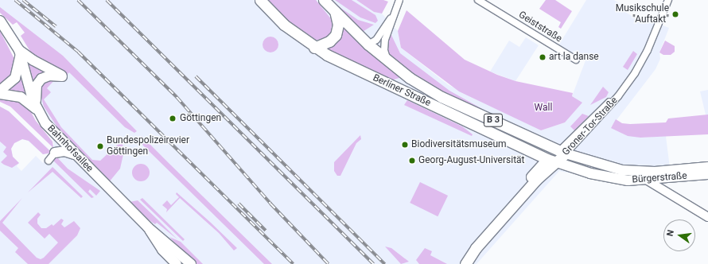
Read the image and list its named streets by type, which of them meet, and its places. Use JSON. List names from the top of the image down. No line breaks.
{"streets":{"main road":["Berliner Straße","B 3","Groner-Tor-Straße","Bahnhofsallee","Bürgerstraße"],"street":["Geiststraße"]},"crossings":[["Berliner Straße","Groner-Tor-Straße"],["Berliner Straße","Bürgerstraße"],["Groner-Tor-Straße","Bürgerstraße"]],"parks":["Wall"],"places":["Musikschule \"Auftakt\"","art la danse","Göttingen","Biodiversitätsmuseum","Bundespolizeirevier Göttingen","Georg-August-Universität"],"north":"left"}
